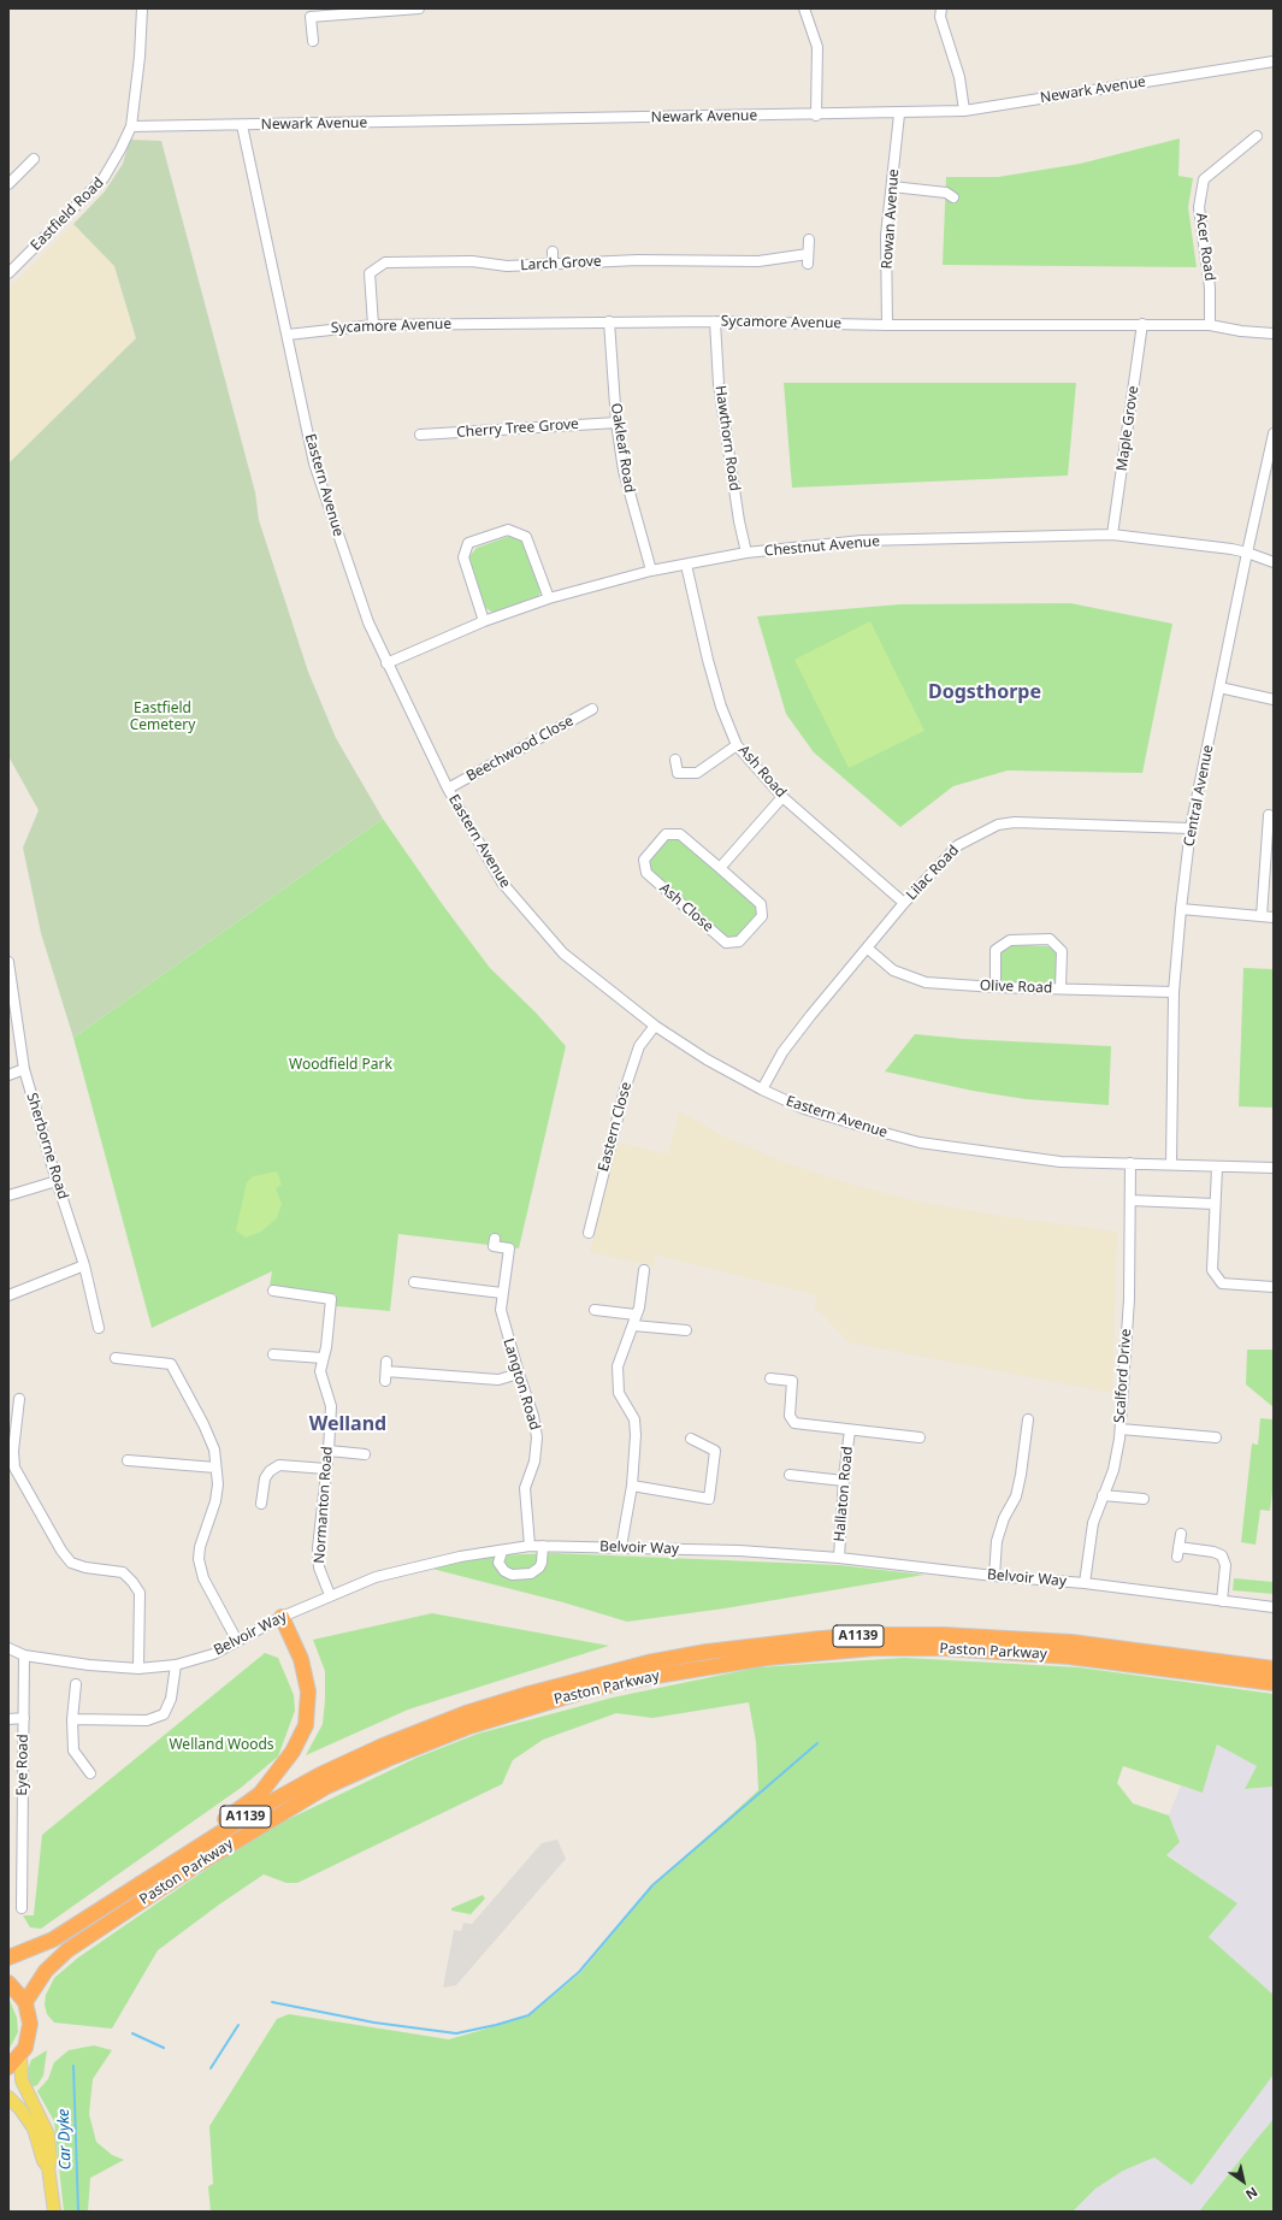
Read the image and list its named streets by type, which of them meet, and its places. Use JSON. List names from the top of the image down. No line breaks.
{"streets":{"highway":["A1139","Paston Parkway"],"street":["Newark Avenue","Eastfield Road","Rowan Avenue","Acer Road","Larch Grove","Sycamore Avenue","Cherry Tree Grove","Maple Grove","Hawthorn Road","Oakleaf Road","Eastern Avenue","Chestnut Avenue","Beechwood Close","Ash Road","Central Avenue","Lilac Road","Ash Close","Olive Road","Eastern Close","Sherborne Road","Scalford Drive","Langton Road","Hallaton Road","Normanton Road","Belvoir Way","Eye Road"]},"crossings":[["Newark Avenue","Eastfield Road"],["Newark Avenue","Rowan Avenue"],["Newark Avenue","Eastern Avenue"],["Rowan Avenue","Sycamore Avenue"],["Acer Road","Sycamore Avenue"],["Larch Grove","Sycamore Avenue"],["Sycamore Avenue","Maple Grove"],["Sycamore Avenue","Hawthorn Road"],["Sycamore Avenue","Oakleaf Road"],["Sycamore Avenue","Eastern Avenue"],["Cherry Tree Grove","Oakleaf Road"],["Maple Grove","Chestnut Avenue"],["Hawthorn Road","Chestnut Avenue"],["Oakleaf Road","Chestnut Avenue"],["Eastern Avenue","Chestnut Avenue"],["Eastern Avenue","Beechwood Close"],["Eastern Avenue","Central Avenue"],["Eastern Avenue","Lilac Road"],["Eastern Avenue","Eastern Close"],["Eastern Avenue","Scalford Drive"],["Chestnut Avenue","Ash Road"],["Chestnut Avenue","Central Avenue"],["Ash Road","Lilac Road"],["Central Avenue","Lilac Road"],["Central Avenue","Olive Road"],["Lilac Road","Olive Road"],["Scalford Drive","Belvoir Way"],["Langton Road","Belvoir Way"],["Hallaton Road","Belvoir Way"],["Normanton Road","Belvoir Way"],["Belvoir Way","Eye Road"]],"districts":["Dogsthorpe","Welland"],"water":["Car Dyke"],"parks":["Eastfield Cemetery","Woodfield Park","Welland Woods"],"north":"bottom right"}
